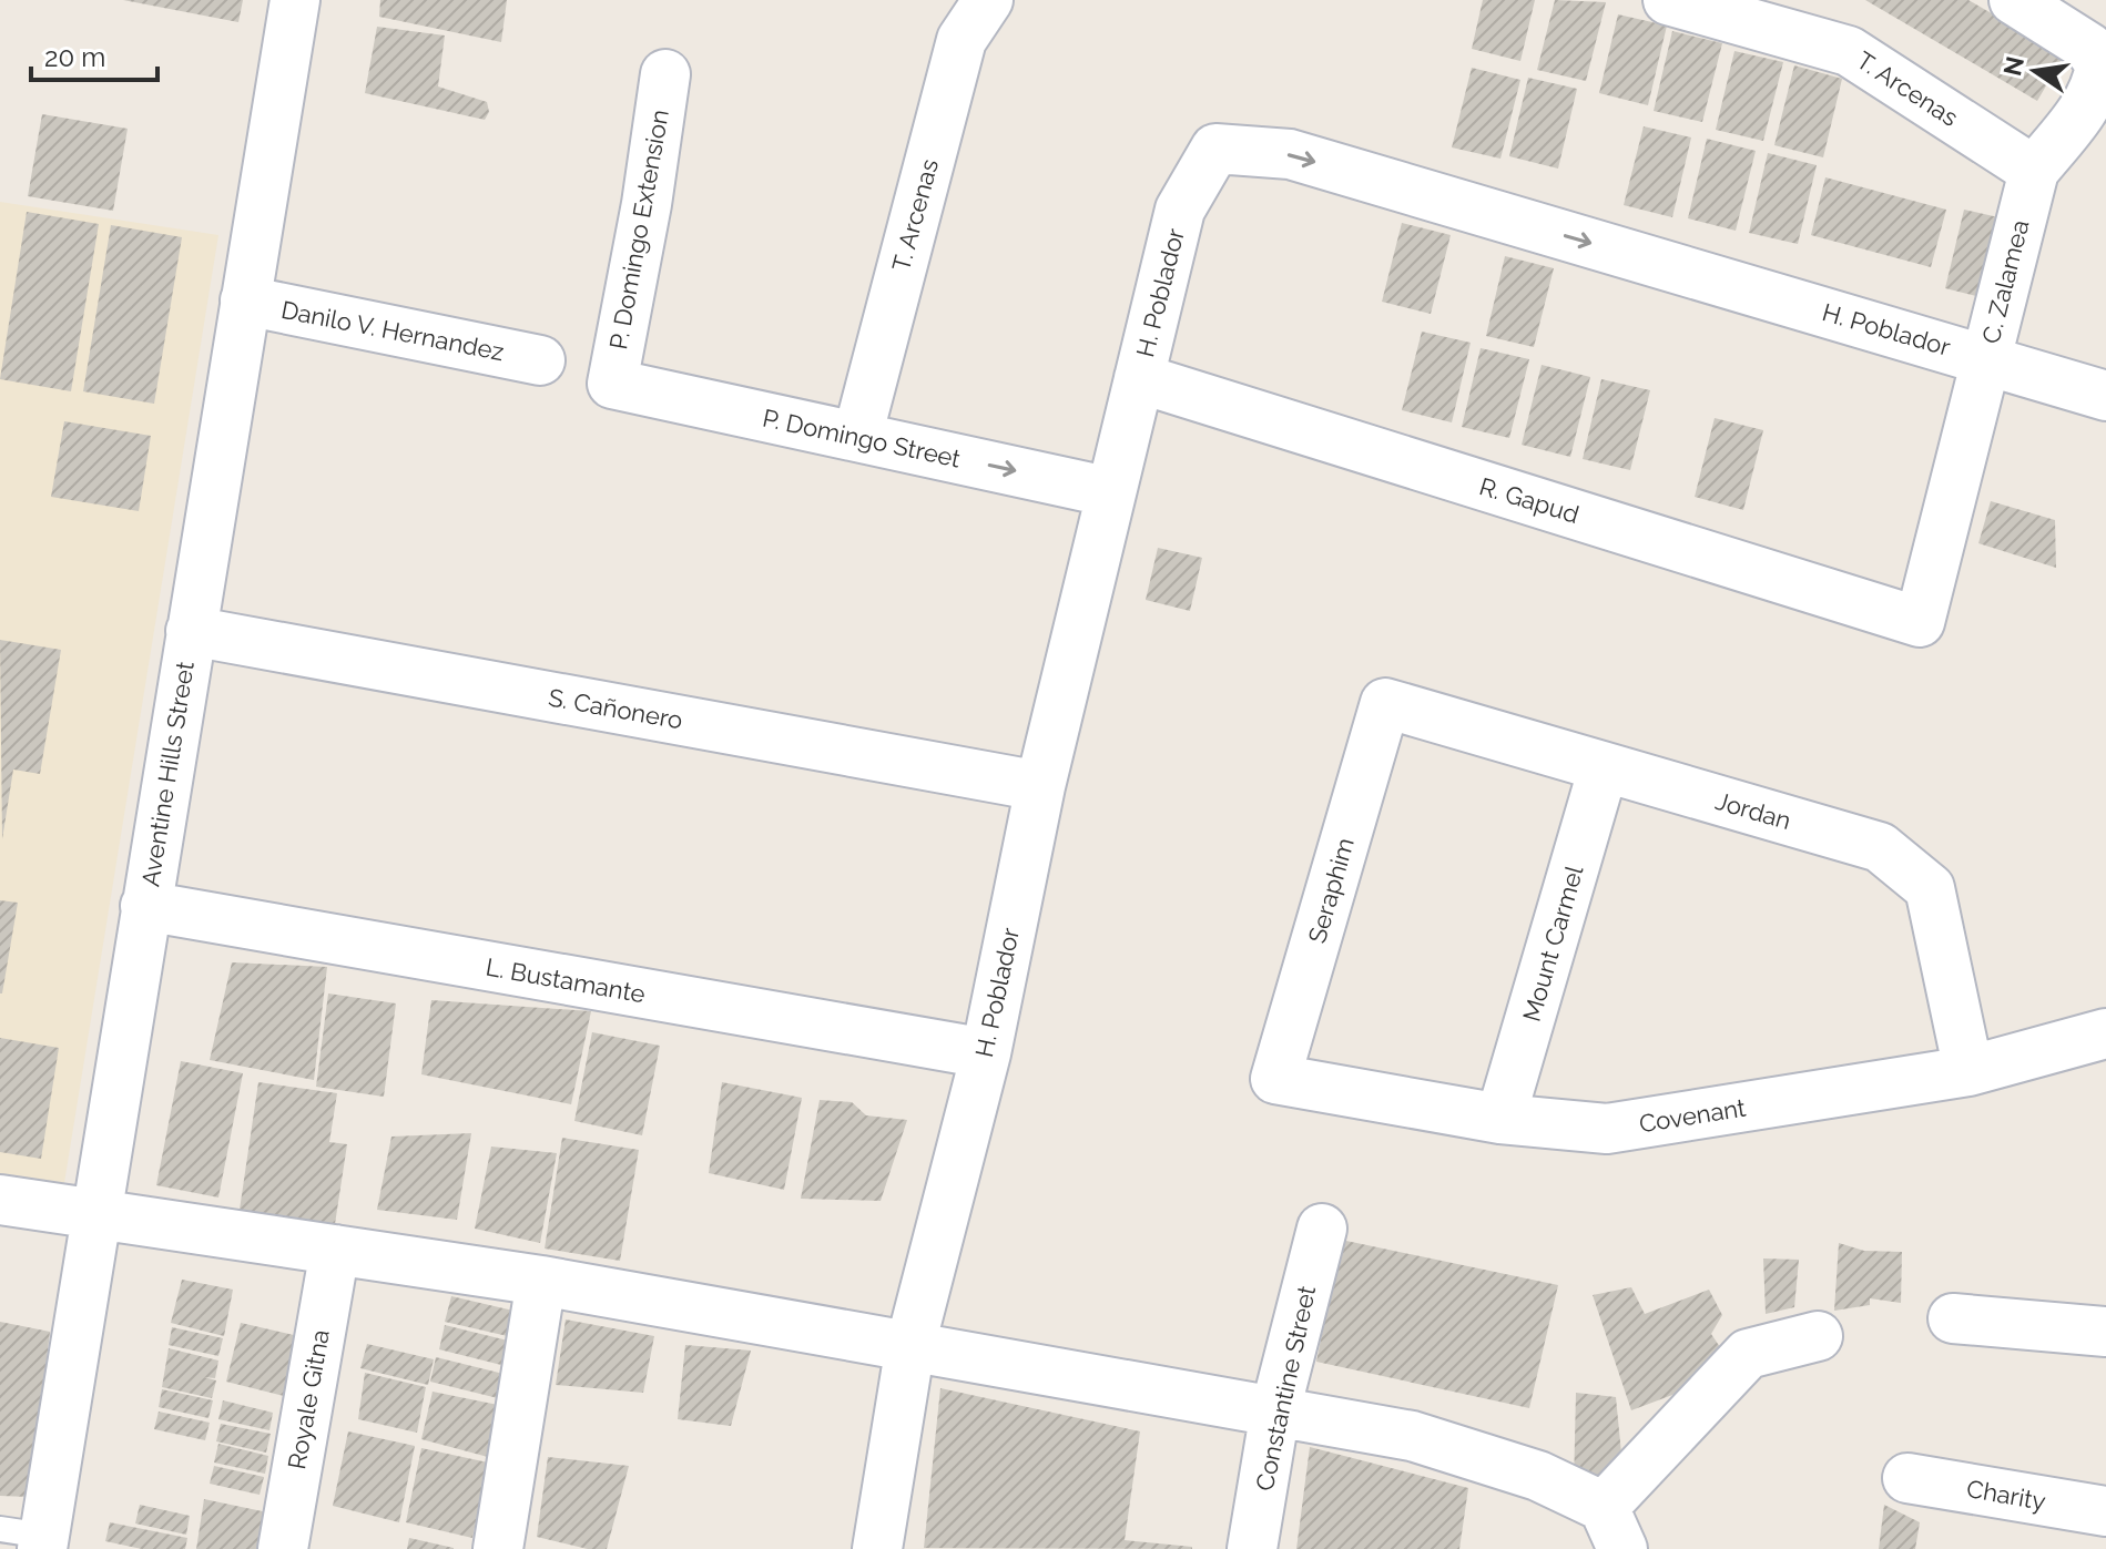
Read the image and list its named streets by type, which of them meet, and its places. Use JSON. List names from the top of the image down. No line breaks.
{"streets":{"street":["T. Arcenas","P. Domingo Extension","C. Zalamea","H. Poblador","Danilo V. Hernandez","P. Domingo Street","R. Gapud","S. Cañonero","Aventine Hills Street","Jordan","Seraphim","Mount Carmel","L. Bustamante","Covenant","Constantine Street","Royale Gitna","Charity"]},"crossings":[["T. Arcenas","C. Zalamea"],["T. Arcenas","P. Domingo Street"],["P. Domingo Extension","P. Domingo Street"],["C. Zalamea","H. Poblador"],["C. Zalamea","R. Gapud"],["H. Poblador","P. Domingo Street"],["H. Poblador","R. Gapud"],["H. Poblador","S. Cañonero"],["H. Poblador","L. Bustamante"],["Danilo V. Hernandez","Aventine Hills Street"],["S. Cañonero","Aventine Hills Street"],["Aventine Hills Street","L. Bustamante"],["Jordan","Seraphim"],["Jordan","Mount Carmel"],["Jordan","Covenant"],["Seraphim","Covenant"],["Mount Carmel","Covenant"]],"one_way":["H. Poblador","P. Domingo Street"],"scale_bar":"20 m","north":"left"}
